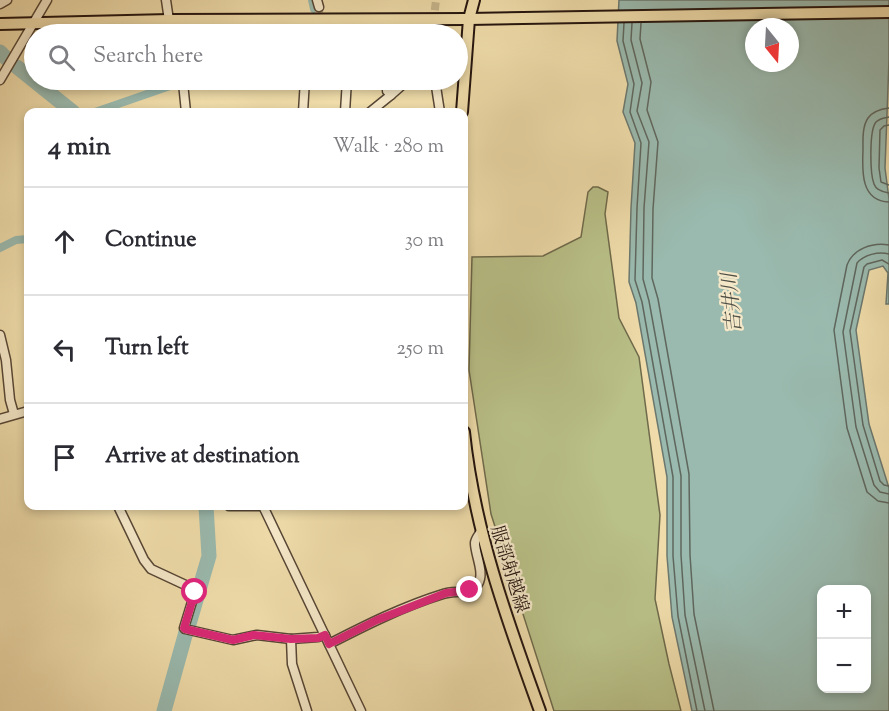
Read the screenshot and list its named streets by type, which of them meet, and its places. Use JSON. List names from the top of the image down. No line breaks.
{"streets":{"main road":["服部射越線"]},"water":["吉井川"],"north":"bottom","page":{"search":"Search here","heading":["4 min","Walk · 280 m"],"list":[["Continue","30 m"],["Turn left","250 m"],"Arrive at destination"],"map_buttons":["+","−"]}}
